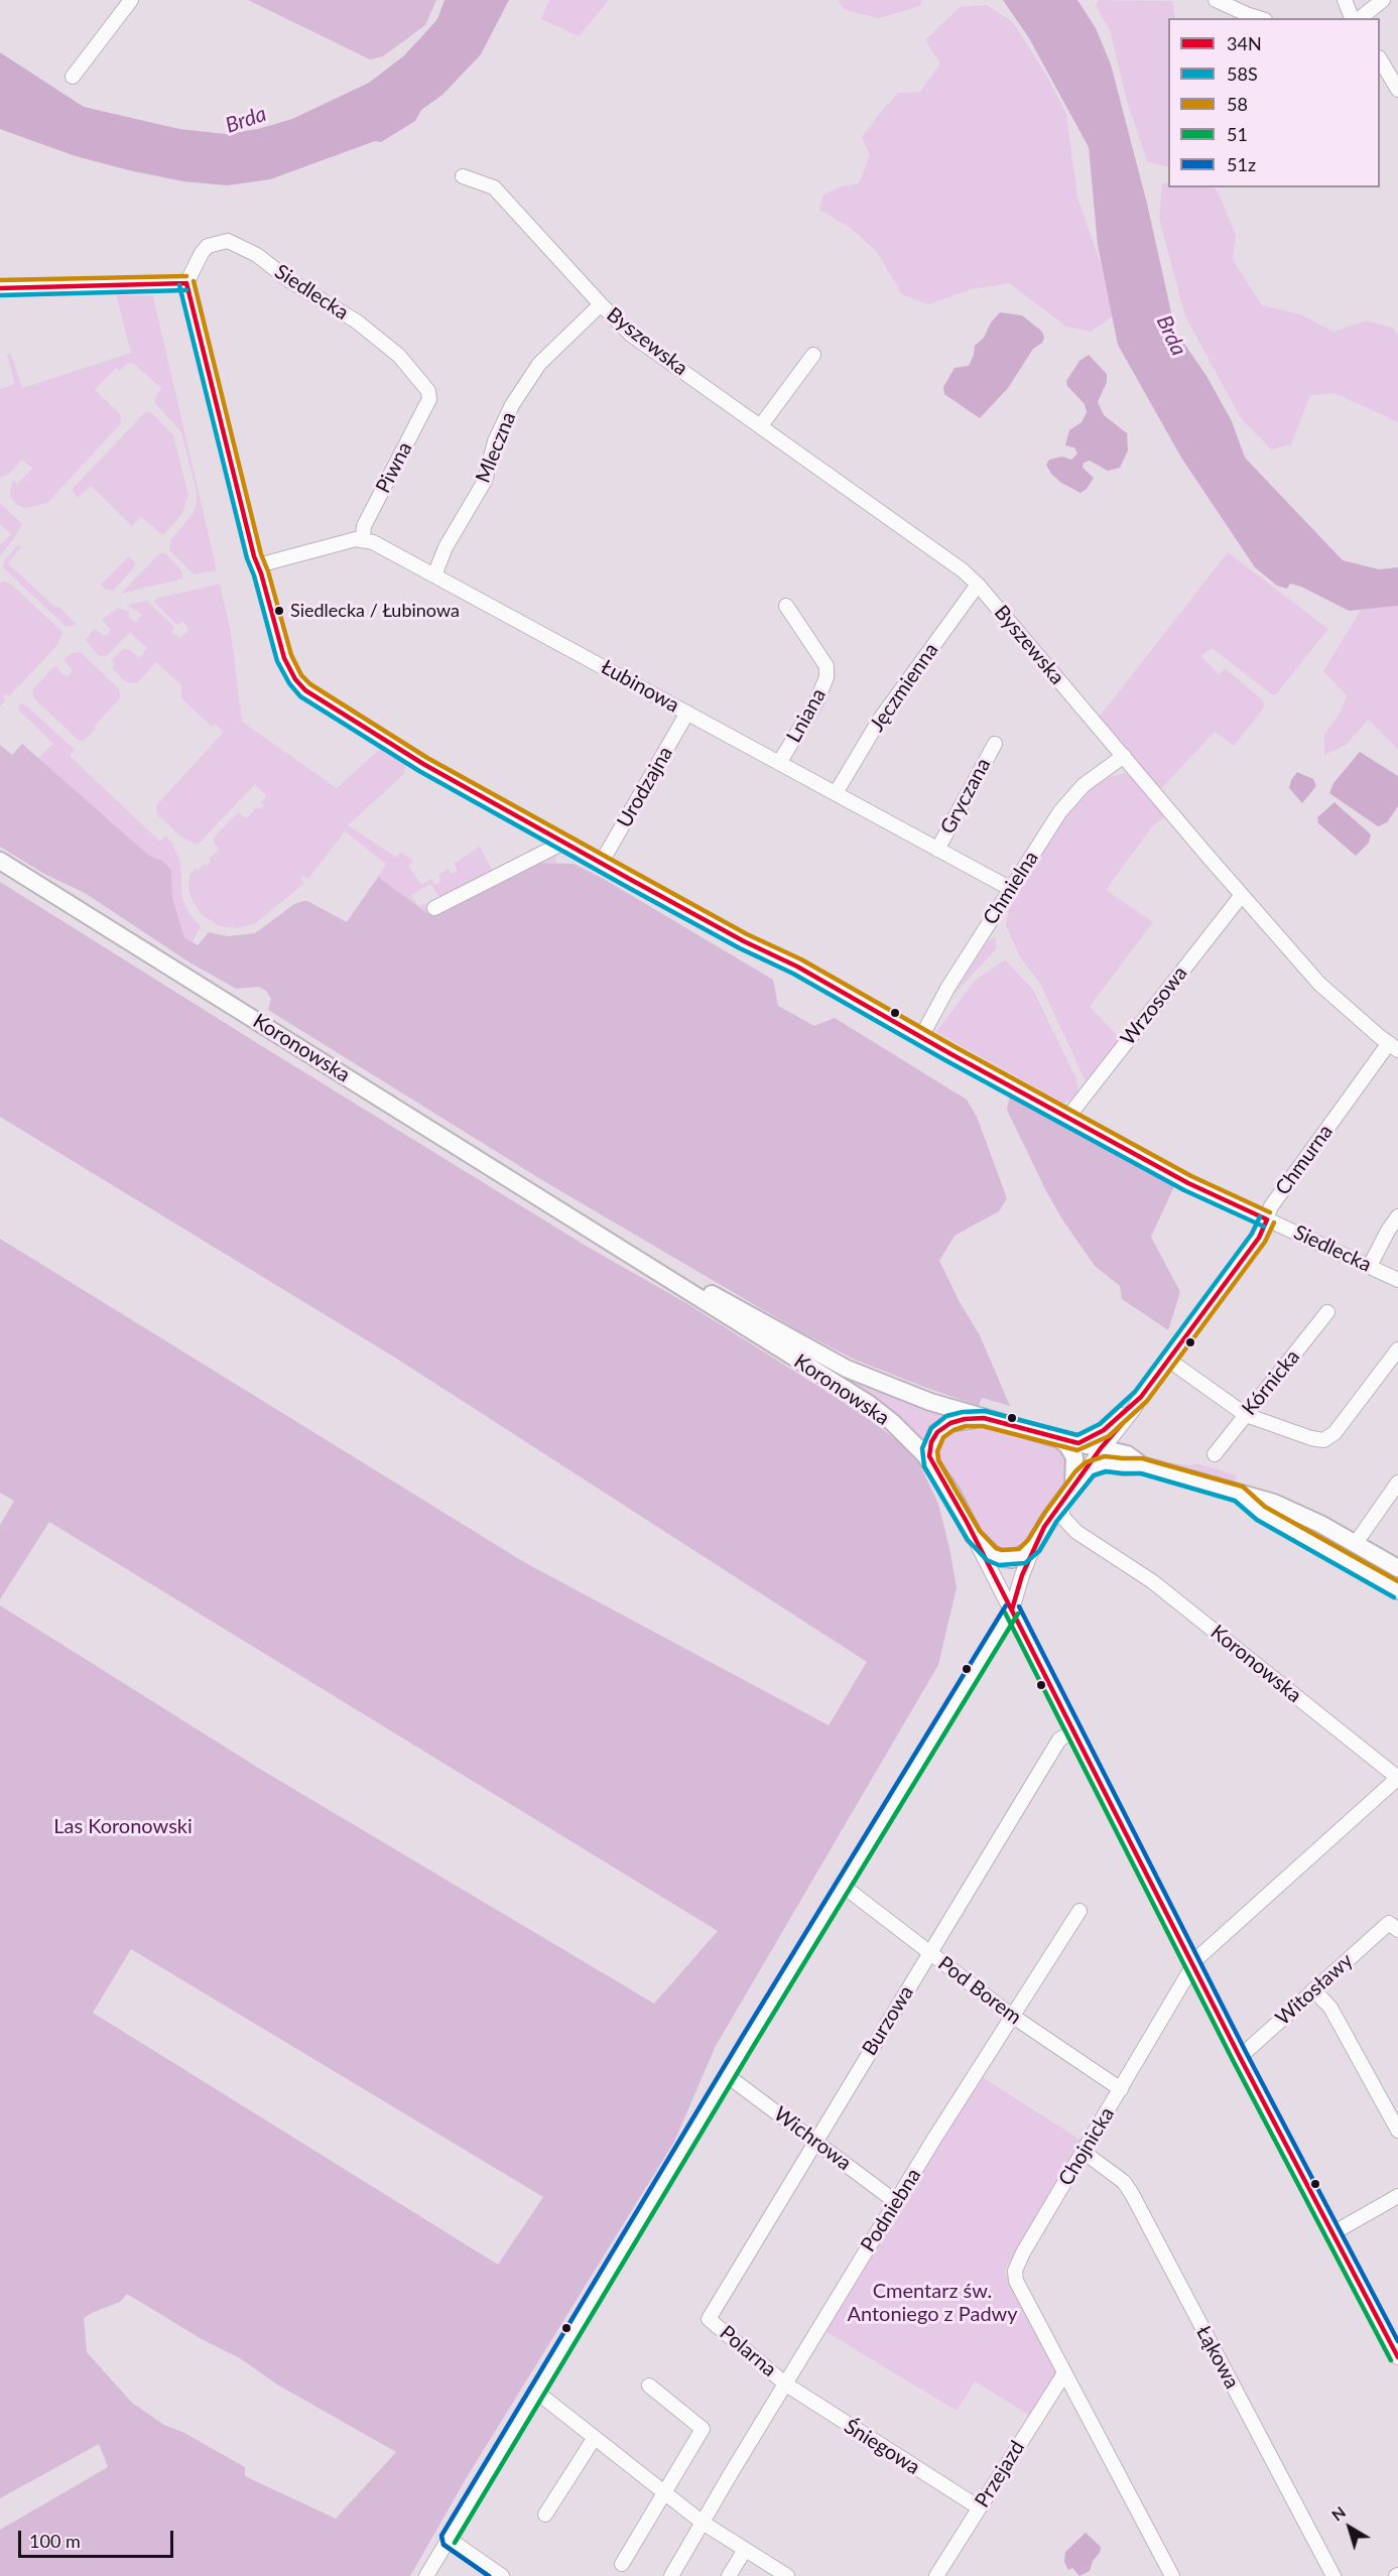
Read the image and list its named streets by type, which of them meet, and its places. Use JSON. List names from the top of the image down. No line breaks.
{"streets":{"main road":["Koronowska"],"street":["Siedlecka","Byszewska","Mleczna","Piwna","Łubinowa","Jęczmienna","Lniana","Urodzajna","Gryczana","Chmielna","Wrzosowa","Chmurna","Kórnicka","Witosławy","Pod Borem","Burzowa","Wichrowa","Chojnicka","Podniebna","Polarna","Łąkowa","Śniegowa","Przejazd"]},"crossings":[["Siedlecka","Piwna"],["Siedlecka","Urodzajna"],["Siedlecka","Chmielna"],["Siedlecka","Wrzosowa"],["Siedlecka","Chmurna"],["Byszewska","Mleczna"],["Byszewska","Jęczmienna"],["Byszewska","Chmielna"],["Byszewska","Wrzosowa"],["Byszewska","Chmurna"],["Mleczna","Łubinowa"],["Piwna","Łubinowa"],["Łubinowa","Jęczmienna"],["Łubinowa","Lniana"],["Łubinowa","Urodzajna"],["Łubinowa","Gryczana"],["Łubinowa","Chmielna"],["Koronowska","Chmurna"],["Koronowska","Witosławy"],["Koronowska","Burzowa"],["Koronowska","Chojnicka"],["Pod Borem","Burzowa"],["Pod Borem","Chojnicka"],["Pod Borem","Podniebna"],["Burzowa","Wichrowa"],["Burzowa","Polarna"],["Wichrowa","Podniebna"],["Chojnicka","Łąkowa"],["Chojnicka","Przejazd"],["Podniebna","Polarna"],["Podniebna","Śniegowa"],["Polarna","Śniegowa"],["Śniegowa","Przejazd"]],"water":["Brda"],"parks":["Las Koronowski","Cmentarz św. Antoniego z Padwy"],"places":["Siedlecka / Łubinowa"],"lines":["transit line 58","transit line 34N","transit line 58S","transit line 51z","transit line 51"],"legend":["34N","58S","58","51","51z"],"scale_bar":"100 m","north":"top left"}
